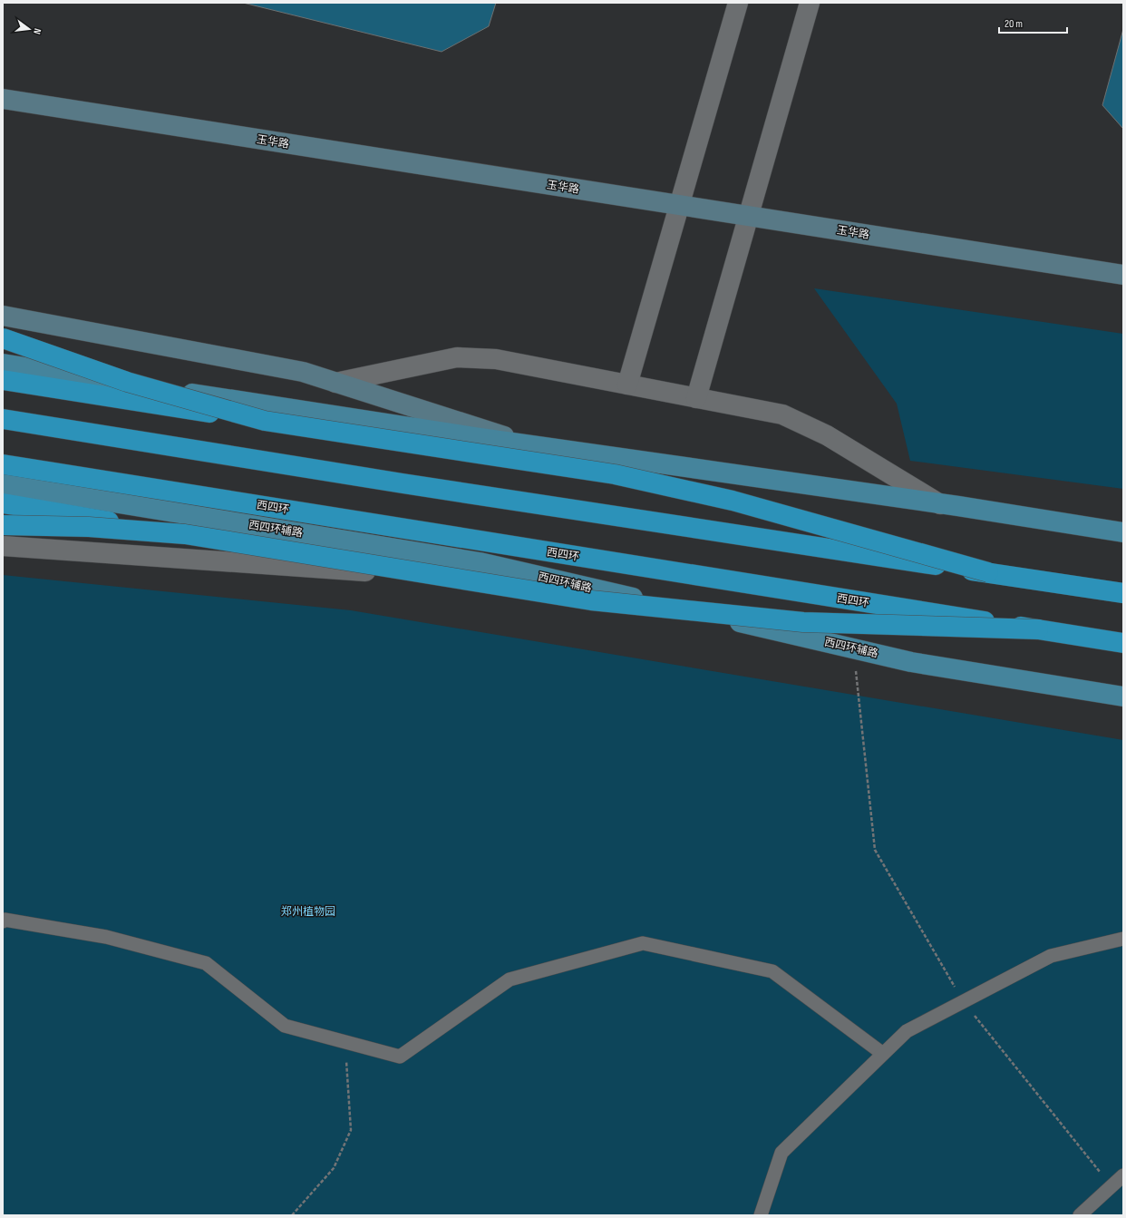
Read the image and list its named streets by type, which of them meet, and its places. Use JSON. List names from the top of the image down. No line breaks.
{"streets":{"highway":["西四环"],"main road":["西四环辅路"],"street":["玉华路"]},"parks":["郑州植物园"],"scale_bar":"20 m","north":"right"}
